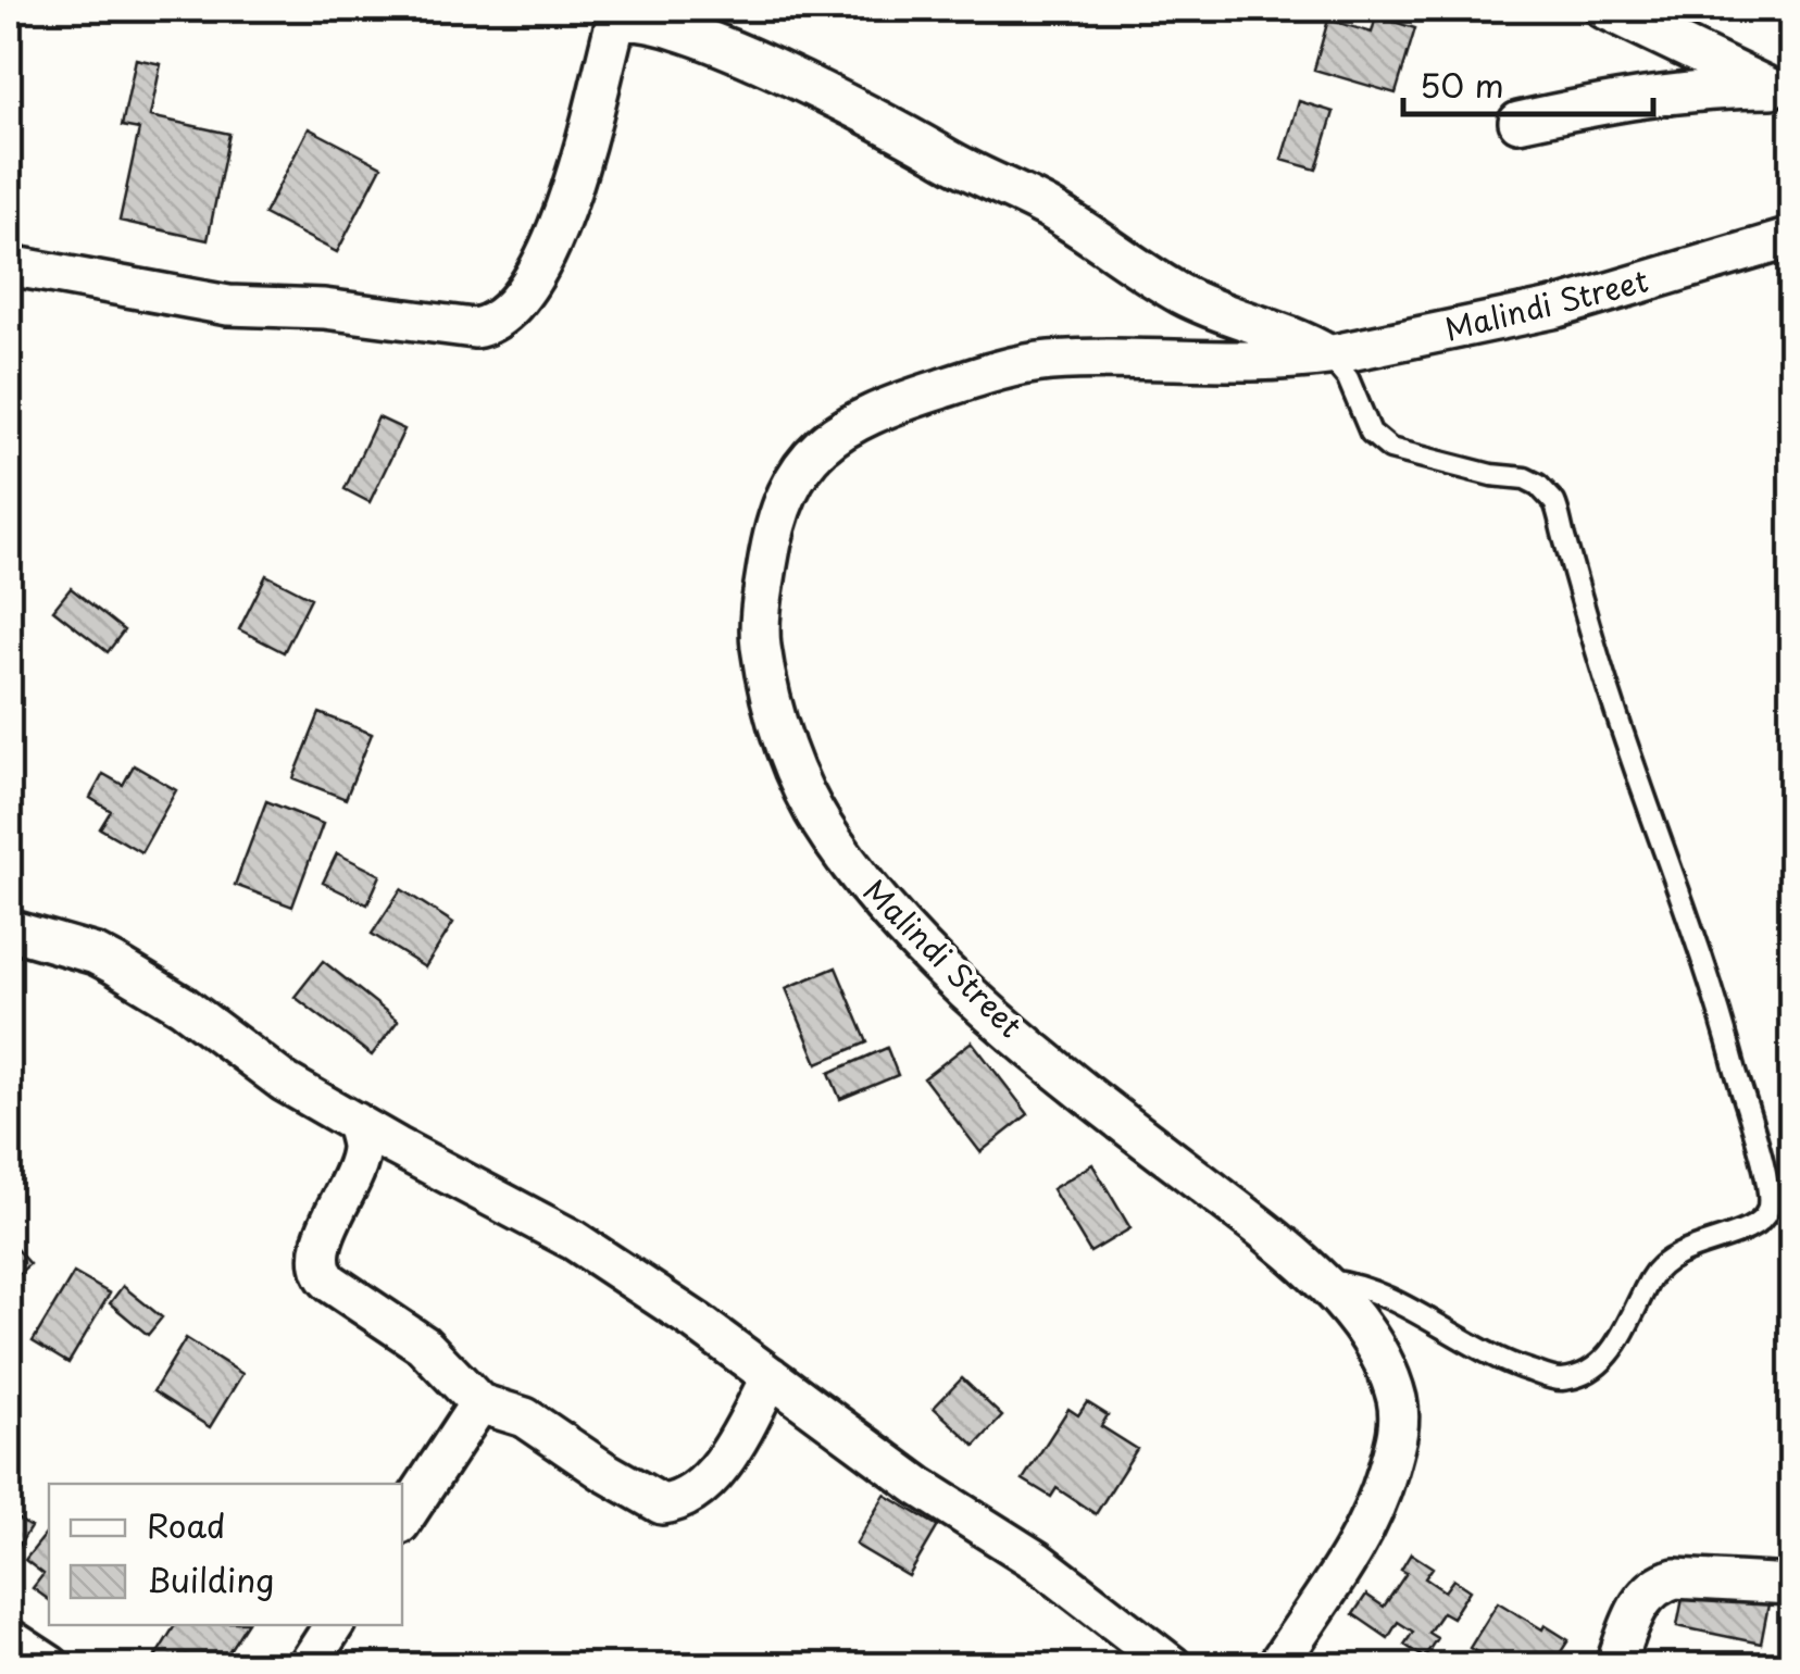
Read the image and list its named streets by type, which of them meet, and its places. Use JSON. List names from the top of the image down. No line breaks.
{"streets":{"street":["Malindi Street"]},"legend":["Road","Building"],"scale_bar":"50 m"}
